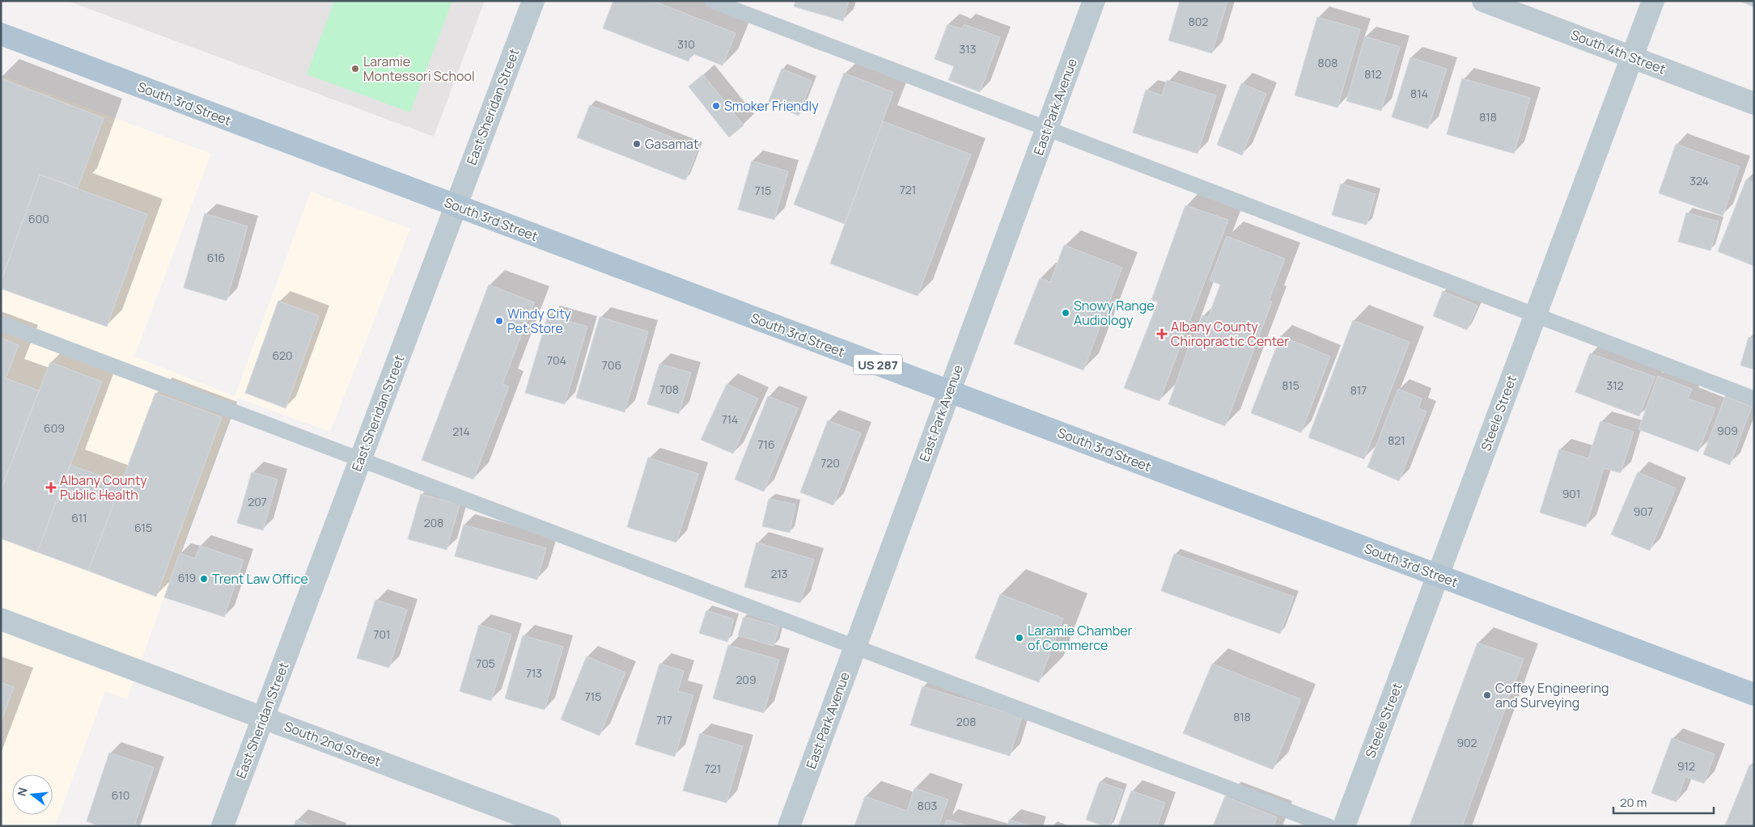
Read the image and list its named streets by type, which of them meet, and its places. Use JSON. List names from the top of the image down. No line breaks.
{"streets":{"main road":["South 3rd Street","US 287"],"street":["South 4th Street","East Sheridan Street","East Park Avenue","Steele Street","South 2nd Street"]},"crossings":[["South 4th Street","Steele Street"],["South 3rd Street","East Sheridan Street"],["South 3rd Street","East Park Avenue"],["South 3rd Street","Steele Street"],["East Sheridan Street","South 2nd Street"]],"places":{"other":["Laramie Montessori School","Smoker Friendly","Gasamat","Snowy Range Audiology","Windy City Pet Store","Trent Law Office","Laramie Chamber of Commerce","Coffey Engineering and Surveying"],"health":["Albany County Chiropractic Center","Albany County Public Health"]},"house_numbers":["802","310","313","808","812","814","818","324","721","715","600","616","620","704","706","815","312","708","817","714","609","909","214","821","716","720","901","207","907","611","208","615","213","619","701","705","713","209","715","818","717","208","902","912","721","610","803"],"scale_bar":"20 m","north":"left"}
